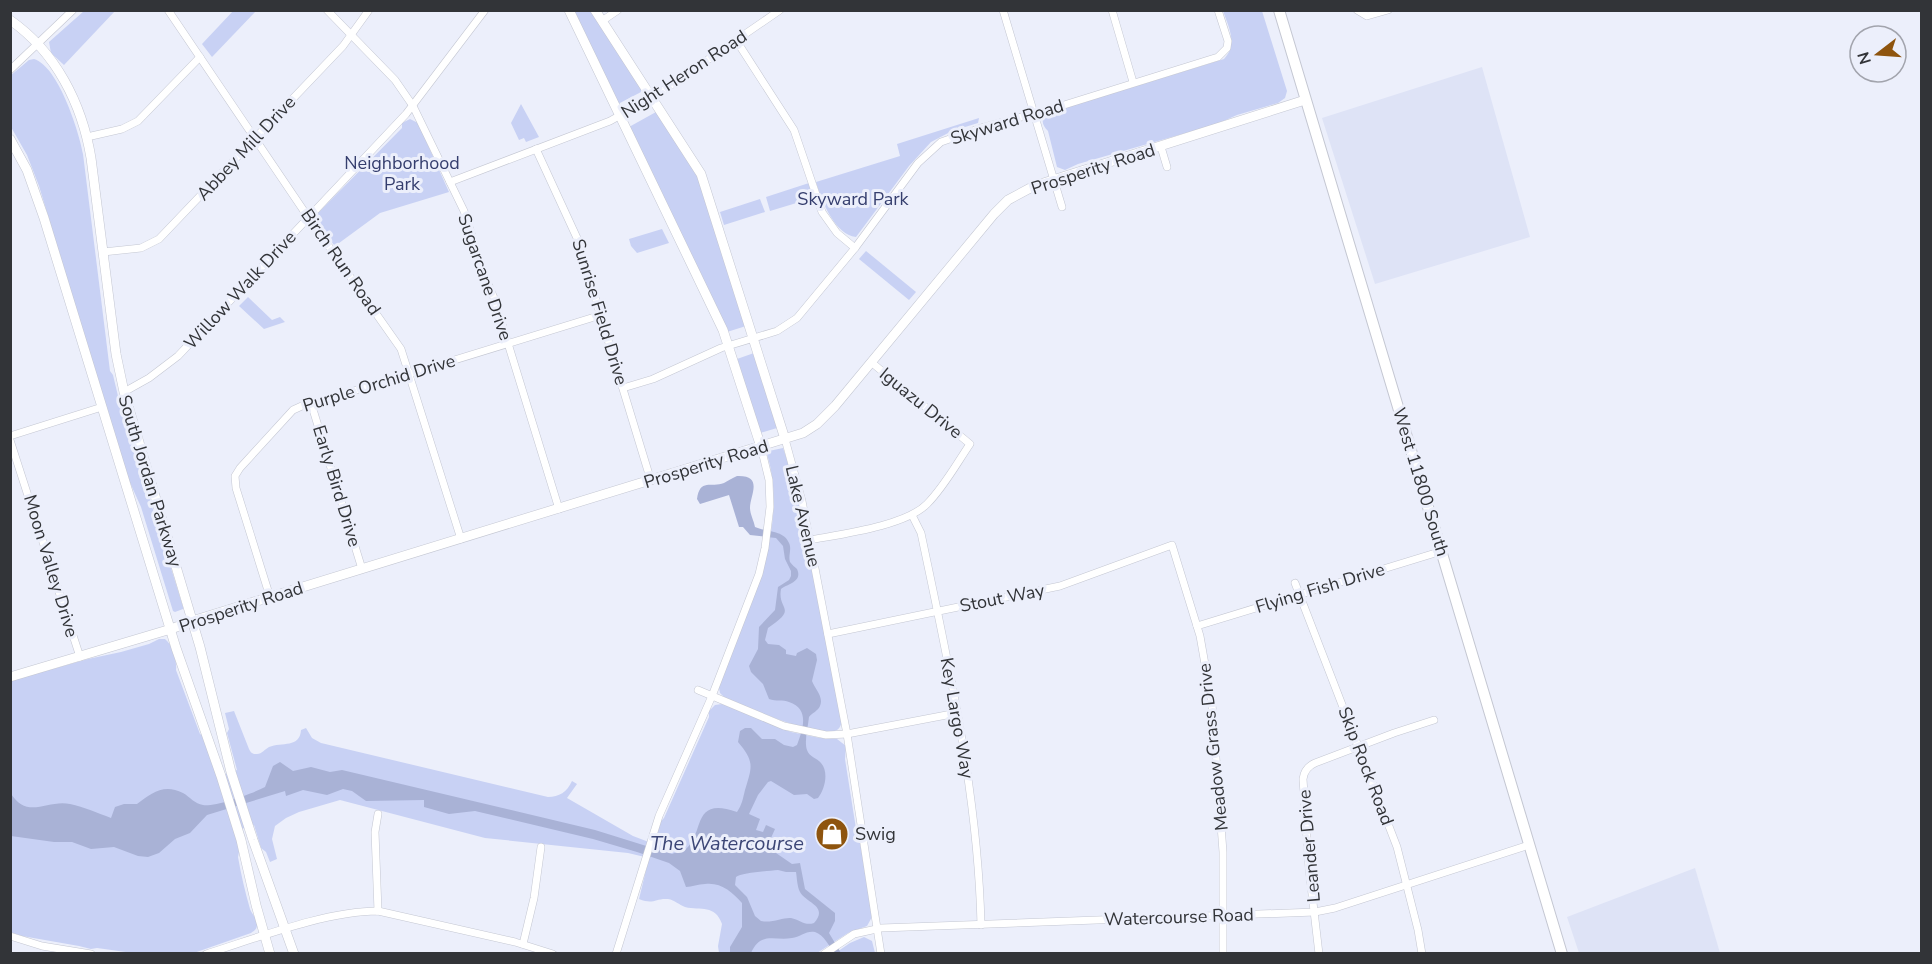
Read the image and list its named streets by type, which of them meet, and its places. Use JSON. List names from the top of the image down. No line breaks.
{"streets":{"main road":["West 11800 South"],"street":["Night Heron Road","Skyward Road","Abbey Mill Drive","Prosperity Road","Birch Run Road","Sugarcane Drive","Willow Walk Drive","Sunrise Field Drive","Purple Orchid Drive","Iguazu Drive","South Jordan Parkway","Early Bird Drive","Lake Avenue","Moon Valley Drive","Flying Fish Drive","Stout Way","Key Largo Way","Meadow Grass Drive","Skip Rock Road","Leander Drive","Watercourse Road"]},"crossings":[["Night Heron Road","Sugarcane Drive"],["Night Heron Road","Sunrise Field Drive"],["Night Heron Road","Lake Avenue"],["Skyward Road","Sunrise Field Drive"],["Skyward Road","Lake Avenue"],["Abbey Mill Drive","Birch Run Road"],["Abbey Mill Drive","Sugarcane Drive"],["Abbey Mill Drive","South Jordan Parkway"],["Prosperity Road","Birch Run Road"],["Prosperity Road","Sugarcane Drive"],["Prosperity Road","Sunrise Field Drive"],["Prosperity Road","Purple Orchid Drive"],["Prosperity Road","Iguazu Drive"],["Prosperity Road","South Jordan Parkway"],["Prosperity Road","West 11800 South"],["Prosperity Road","Early Bird Drive"],["Prosperity Road","Lake Avenue"],["Prosperity Road","Moon Valley Drive"],["Birch Run Road","Willow Walk Drive"],["Birch Run Road","Purple Orchid Drive"],["Sugarcane Drive","Willow Walk Drive"],["Sugarcane Drive","Purple Orchid Drive"],["Willow Walk Drive","South Jordan Parkway"],["Sunrise Field Drive","Purple Orchid Drive"],["Purple Orchid Drive","Early Bird Drive"],["Iguazu Drive","Key Largo Way"],["West 11800 South","Flying Fish Drive"],["West 11800 South","Watercourse Road"],["Lake Avenue","Stout Way"],["Lake Avenue","Watercourse Road"],["Flying Fish Drive","Meadow Grass Drive"],["Flying Fish Drive","Skip Rock Road"],["Stout Way","Key Largo Way"],["Stout Way","Meadow Grass Drive"],["Key Largo Way","Watercourse Road"],["Meadow Grass Drive","Watercourse Road"],["Skip Rock Road","Leander Drive"],["Skip Rock Road","Watercourse Road"],["Leander Drive","Watercourse Road"]],"water":["The Watercourse"],"parks":["Neighborhood Park","Skyward Park"],"places":{"shop":["Swig"]},"north":"left"}
